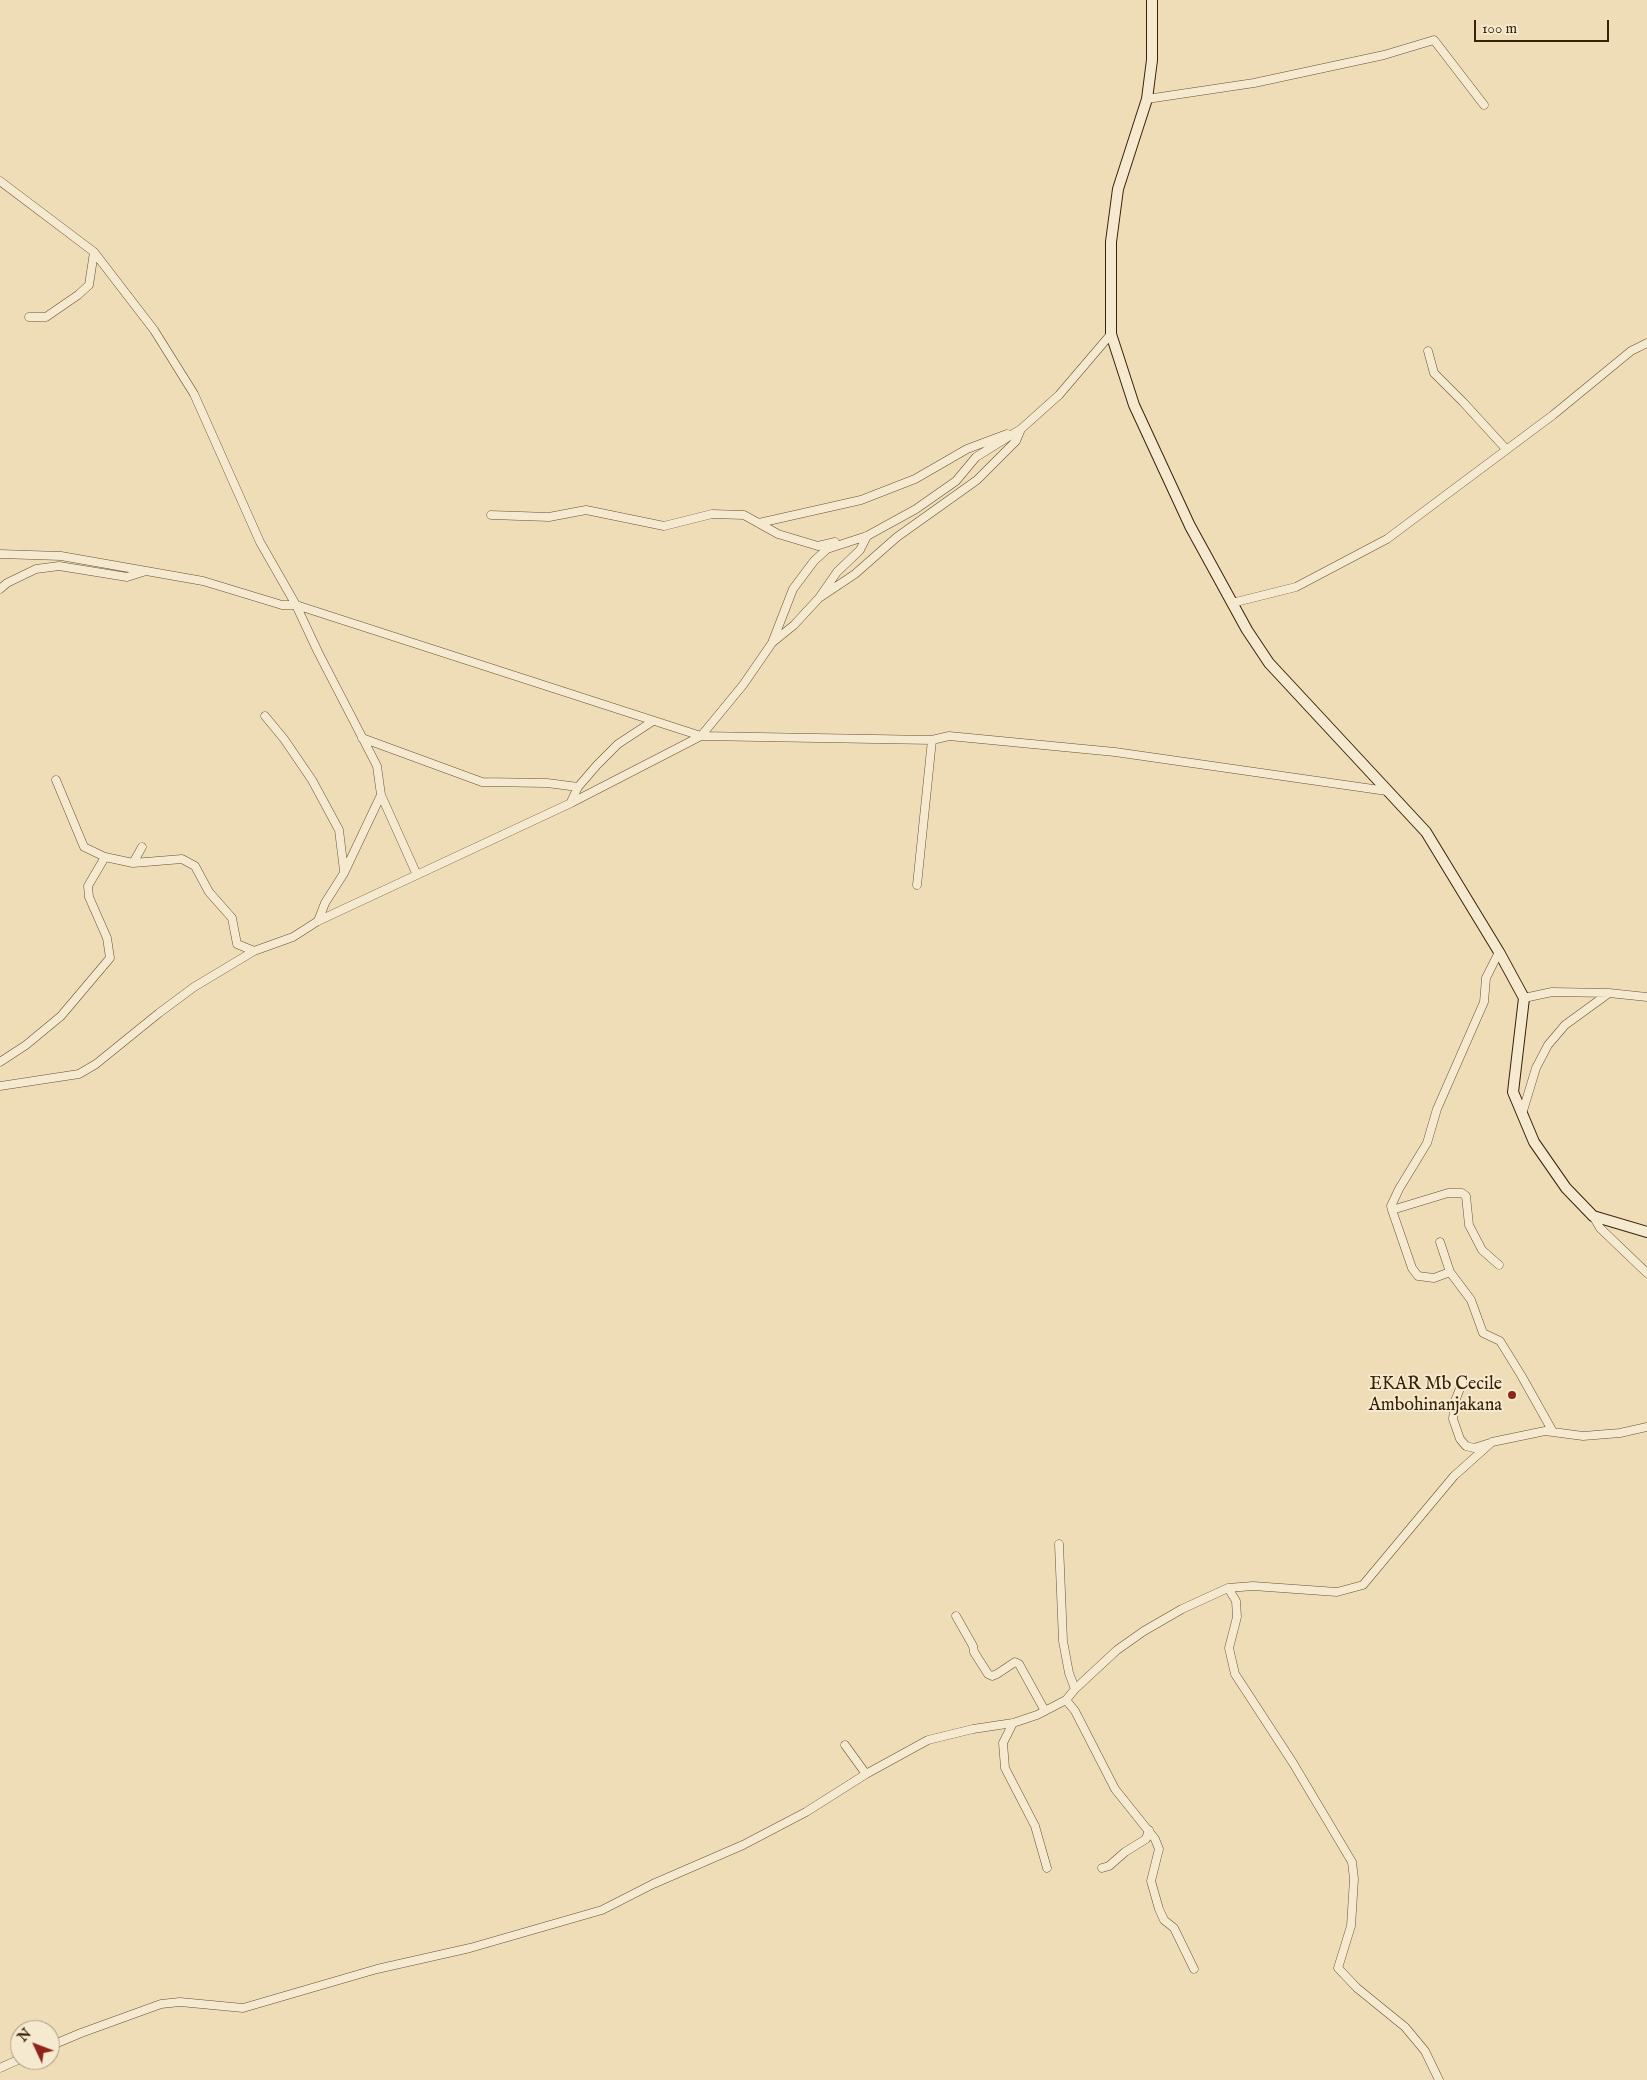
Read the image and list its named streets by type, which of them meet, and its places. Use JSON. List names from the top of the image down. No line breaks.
{"places":["EKAR Mb Cecile Ambohinanjakana"],"scale_bar":"100 m","north":"top left"}
